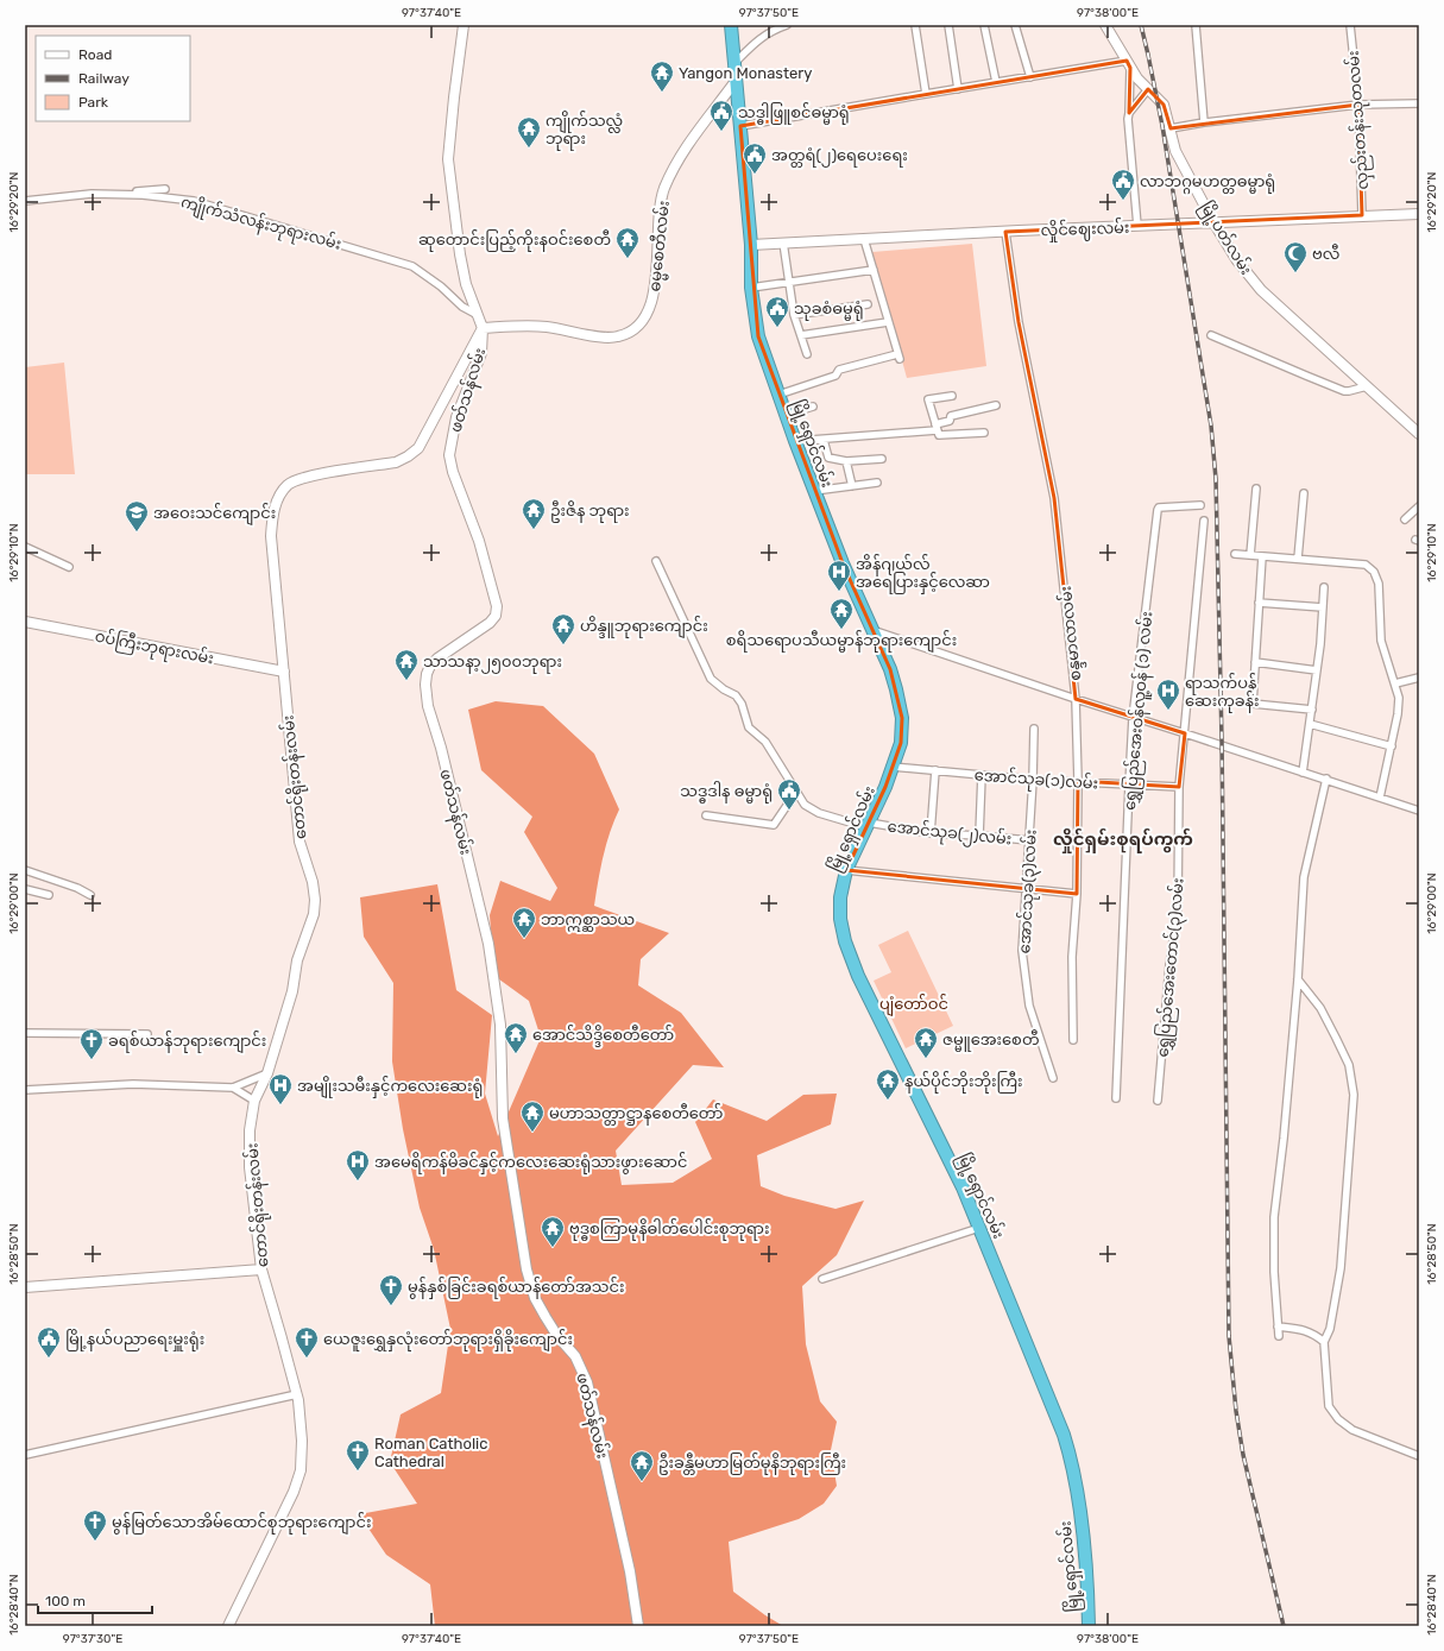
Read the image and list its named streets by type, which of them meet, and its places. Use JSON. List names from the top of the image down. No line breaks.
{"streets":{"highway":["မြို့ရှောင်လမ်း"],"street":["လှည်းတန်းသုတလမ်း","ကျိုက်သံလန်းဘုရားလမ်း","လှိုင်ဈေးလမ်း","မြို့ပတ်လမ်း","ဓမ္မစေတီလမ်း","ဖတ်သန်လမ်း","စန္ဒမာလာလမ်း","ဝပ်ကြီးဘုရားလမ်း","ရွှေပြည်အေးဝန်လူ့ဝန် (၁) လမ်း","တောင်ရိုးတန်းလမ်း","အောင်သုခ(၁)လမ်း","အောင်သုခ(၂)လမ်း","အောင်သုခ(၃)လမ်း","ရွှေပြည်အေးတောင်(၃)လမ်း"]},"crossings":[["လှည်းတန်းသုတလမ်း","လှိုင်ဈေးလမ်း"],["ကျိုက်သံလန်းဘုရားလမ်း","ဖတ်သန်လမ်း"],["လှိုင်ဈေးလမ်း","မြို့ပတ်လမ်း"],["လှိုင်ဈေးလမ်း","မြို့ရှောင်လမ်း"],["လှိုင်ဈေးလမ်း","စန္ဒမာလာလမ်း"],["ဓမ္မစေတီလမ်း","ဖတ်သန်လမ်း"],["ဓမ္မစေတီလမ်း","မြို့ရှောင်လမ်း"],["ဓမ္မစေတီလမ်း","တောင်ရိုးတန်းလမ်း"],["ဖတ်သန်လမ်း","တောင်ရိုးတန်းလမ်း"],["မြို့ရှောင်လမ်း","အောင်သုခ(၁)လမ်း"],["မြို့ရှောင်လမ်း","အောင်သုခ(၂)လမ်း"],["စန္ဒမာလာလမ်း","အောင်သုခ(၁)လမ်း"],["ဝပ်ကြီးဘုရားလမ်း","တောင်ရိုးတန်းလမ်း"],["ရွှေပြည်အေးဝန်လူ့ဝန် (၁) လမ်း","အောင်သုခ(၁)လမ်း"],["အောင်သုခ(၁)လမ်း","အောင်သုခ(၃)လမ်း"],["အောင်သုခ(၁)လမ်း","ရွှေပြည်အေးတောင်(၃)လမ်း"],["အောင်သုခ(၂)လမ်း","အောင်သုခ(၃)လမ်း"]],"districts":["လှိုင်ရှမ်းစုရပ်ကွက်"],"parks":["ပျံတော်ဝင်"],"places":{"temple":["Yangon Monastery","ကျိုက်သလ္လံ ဘုရား","ဆုတောင်းပြည့်ကိုးနဝင်းစေတီ","ဦးဇိန ဘုရား","စရိသရောပသီယမ္မာန်ဘုရားကျောင်း","ဟိန္ဒူဘုရားကျောင်း","သာသနာ့၂၅၀၀ဘုရား","ဘာဣစ္ဆာသယ","အောင်သိဒ္ဒိစေတီတော်","ဇမ္မူအေးစေတီ","နယ်ပိုင်ဘိုးဘိုးကြီး","မဟာသတ္တာဋ္ဌာနစေတီတော်","ဗုဒ္ဓစကြာမုနိဓါတ်ပေါင်းစုဘုရား","ဦးခန္တီမဟာမြတ်မုနိဘုရားကြီး"],"public building":["သဒ္ဓါဖြူစင်ဓမ္မာရုံ","အတ္တရံ(၂)ရေပေးရေး","လာဘဂ္ဂမဟတ္တဓမ္မာရုံ","သုခစံဓမ္မရုံ","သဒ္ဓဒါန ဓမ္မာရုံ","မြို့နယ်ပညာရေးမှူးရုံး"],"mosque":["ဗလီ"],"school or university":["အဝေးသင်ကျောင်း"],"hospital":["အိန်ဂျယ်လ် အရေပြားနှင့်လေဆာ","ရာသက်ပန် ဆေးကုခန်း","အမျိုးသမီးနှင့်ကလေးဆေးရုံ","အမေရိကန်မိခင်နှင့်ကလေးဆေးရုံသားဖွားဆောင်"],"church":["ခရစ်ယာန်ဘုရားကျောင်း","မွန်နှစ်ခြင်းခရစ်ယာန်တော်အသင်း","ယေဇူးရွှေနှလုံးတော်ဘုရားရှိခိုးကျောင်း","Roman Catholic Cathedral","မွန်မြတ်သောအိမ်ထောင်စုဘုရားကျောင်း"]},"legend":["Road","Railway","Park"],"scale_bar":"100 m","coordinates":["97°37'40\"E","97°37'50\"E","97°38'00\"E","16°29'20\"N","16°29'10\"N","16°29'00\"N","16°28'50\"N","16°28'40\"N","97°37'30\"E"]}
